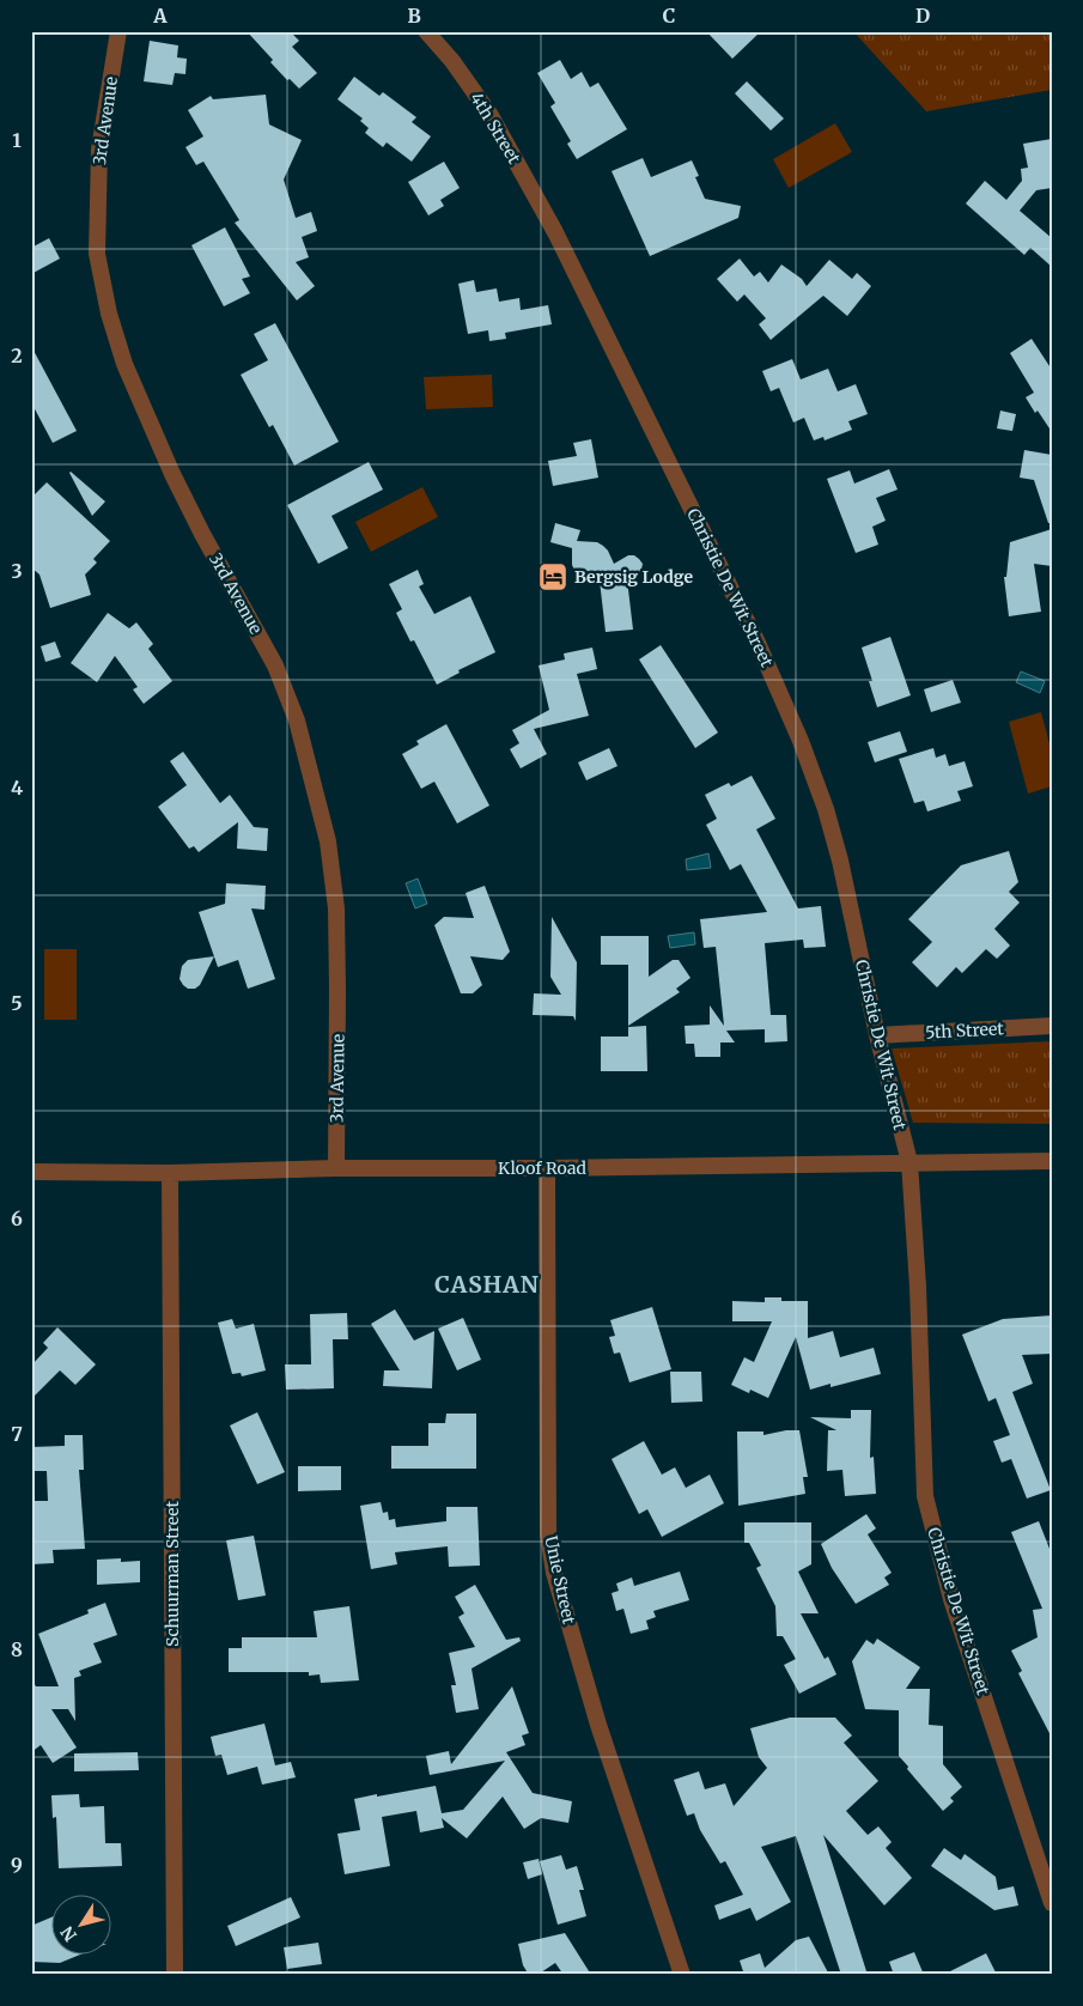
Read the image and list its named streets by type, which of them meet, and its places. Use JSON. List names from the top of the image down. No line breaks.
{"streets":{"street":["3rd Avenue","4th Street","Christie De Wit Street","5th Street","Kloof Road","Schuurman Street","Unie Street"]},"crossings":[["3rd Avenue","Kloof Road"],["4th Street","Christie De Wit Street"],["Christie De Wit Street","5th Street"],["Christie De Wit Street","Kloof Road"],["Kloof Road","Schuurman Street"],["Kloof Road","Unie Street"]],"districts":["CASHAN"],"places":{"hotel":["Bergsig Lodge"]},"north":"bottom left","grid":{"columns":["A","B","C","D"],"rows":["1","2","3","4","5","6","7","8","9"]}}
